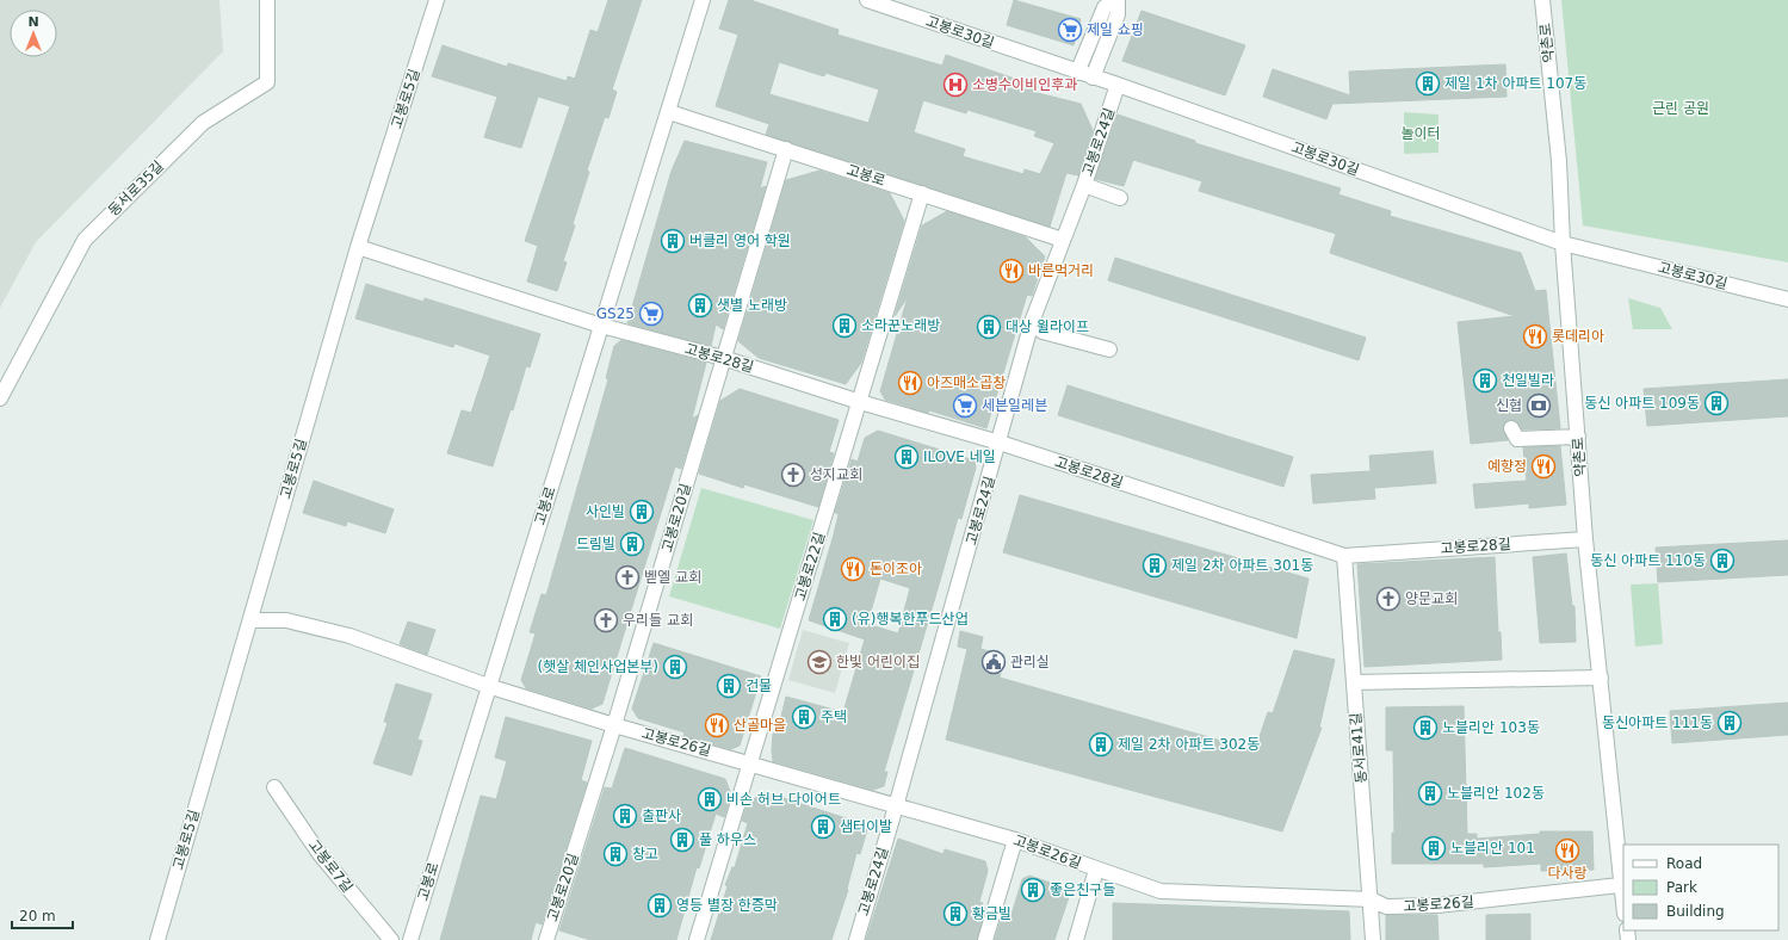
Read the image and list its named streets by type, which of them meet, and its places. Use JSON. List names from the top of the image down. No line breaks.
{"streets":{"street":["고봉로30길","약촌로","고봉로5길","고봉로24길","고봉로","동서로35길","고봉로28길","고봉로20길","고봉로22길","고봉로26길","동서로41길","고봉로7길"]},"crossings":[["고봉로30길","약촌로"],["고봉로30길","고봉로24길"],["약촌로","고봉로28길"],["약촌로","고봉로26길"],["고봉로24길","고봉로"],["고봉로24길","고봉로28길"],["고봉로24길","고봉로26길"],["고봉로","고봉로28길"],["고봉로","고봉로20길"],["고봉로","고봉로22길"],["고봉로","고봉로26길"],["고봉로28길","고봉로20길"],["고봉로28길","고봉로22길"],["고봉로28길","동서로41길"],["고봉로20길","고봉로26길"],["고봉로22길","고봉로26길"],["고봉로26길","동서로41길"]],"parks":["근린 공원","놀이터"],"places":{"supermarket":["제일 쇼핑","GS25","세븐일레븐"],"building":["제일 1차 아파트 107동","버클리 영어 학원","샛별 노래방","소라꾼노래방","대상 윌라이프","천일빌라","동신 아파트 109동","ILOVE 네일","사인빌","드림빌","동신 아파트 110동","제일 2차 아파트 301동","(유)행복한푸드산업","(햇살 체인사업본부)","건물","주택","동신아파트 111동","노블리안 103동","제일 2차 아파트 302동","노블리안 102동","비손 허브 다이어트","출판사","샘터이발","풀 하우스","노블리안 101","창고","좋은친구들","영등 별장 한증막","황금빌"],"hospital":["소병수이비인후과"],"restaurant":["바른먹거리","롯데리아","아즈매소곱창","예향정","돈이조아","산골마을","다사랑"],"bank":["신협"],"church":["성지교회","벧엘 교회","양문교회","우리들 교회"],"school or university":["한빛 어린이집"],"public building":["관리실"]},"legend":["Road","Park","Building"],"scale_bar":"20 m","north":"top"}
